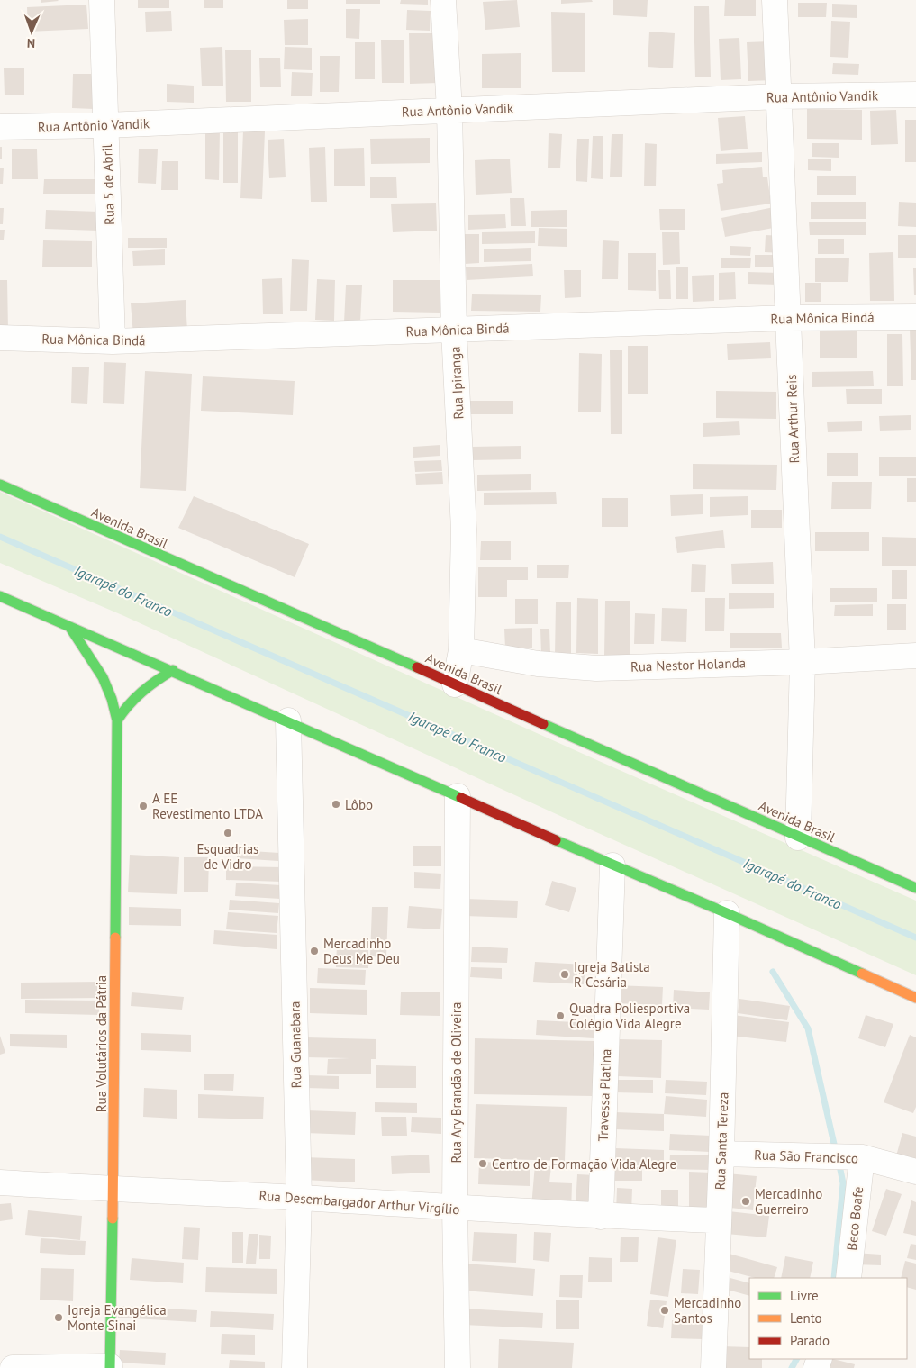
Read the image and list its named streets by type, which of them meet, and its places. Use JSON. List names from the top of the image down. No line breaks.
{"streets":{"main road":["Avenida Brasil","Rua Volutários da Pátria"],"street":["Rua Antônio Vandik","Rua 5 de Abril","Rua Mônica Bindá","Rua Ipiranga","Rua Arthur Reis","Rua Nestor Holanda","Rua Guanabara","Rua Ary Brandão de Oliveira","Travessa Platina","Rua Santa Tereza","Rua São Francisco","Rua Desembargador Arthur Virgílio","Beco Boafe"]},"crossings":[["Rua Antônio Vandik","Rua 5 de Abril"],["Rua Antônio Vandik","Rua Ipiranga"],["Rua Antônio Vandik","Rua Arthur Reis"],["Rua 5 de Abril","Rua Mônica Bindá"],["Rua Mônica Bindá","Rua Ipiranga"],["Rua Mônica Bindá","Rua Arthur Reis"],["Rua Ipiranga","Avenida Brasil"],["Rua Ipiranga","Rua Nestor Holanda"],["Rua Arthur Reis","Avenida Brasil"],["Rua Arthur Reis","Rua Nestor Holanda"],["Rua Volutários da Pátria","Rua Desembargador Arthur Virgílio"],["Rua Guanabara","Rua Desembargador Arthur Virgílio"],["Rua Ary Brandão de Oliveira","Rua Desembargador Arthur Virgílio"],["Travessa Platina","Rua Desembargador Arthur Virgílio"],["Rua Santa Tereza","Rua São Francisco"],["Rua Santa Tereza","Rua Desembargador Arthur Virgílio"],["Rua São Francisco","Beco Boafe"]],"water":["Igarapé do Franco"],"places":["Lôbo","A EE Revestimento LTDA","Esquadrias de Vidro","Mercadinho Deus Me Deu","Igreja Batista R Cesária","Quadra Poliesportiva Colégio Vida Alegre","Centro de Formação Vida Alegre","Mercadinho Guerreiro","Mercadinho Santos","Igreja Evangélica Monte Sinai"],"legend":["Livre","Lento","Parado"],"north":"bottom"}
